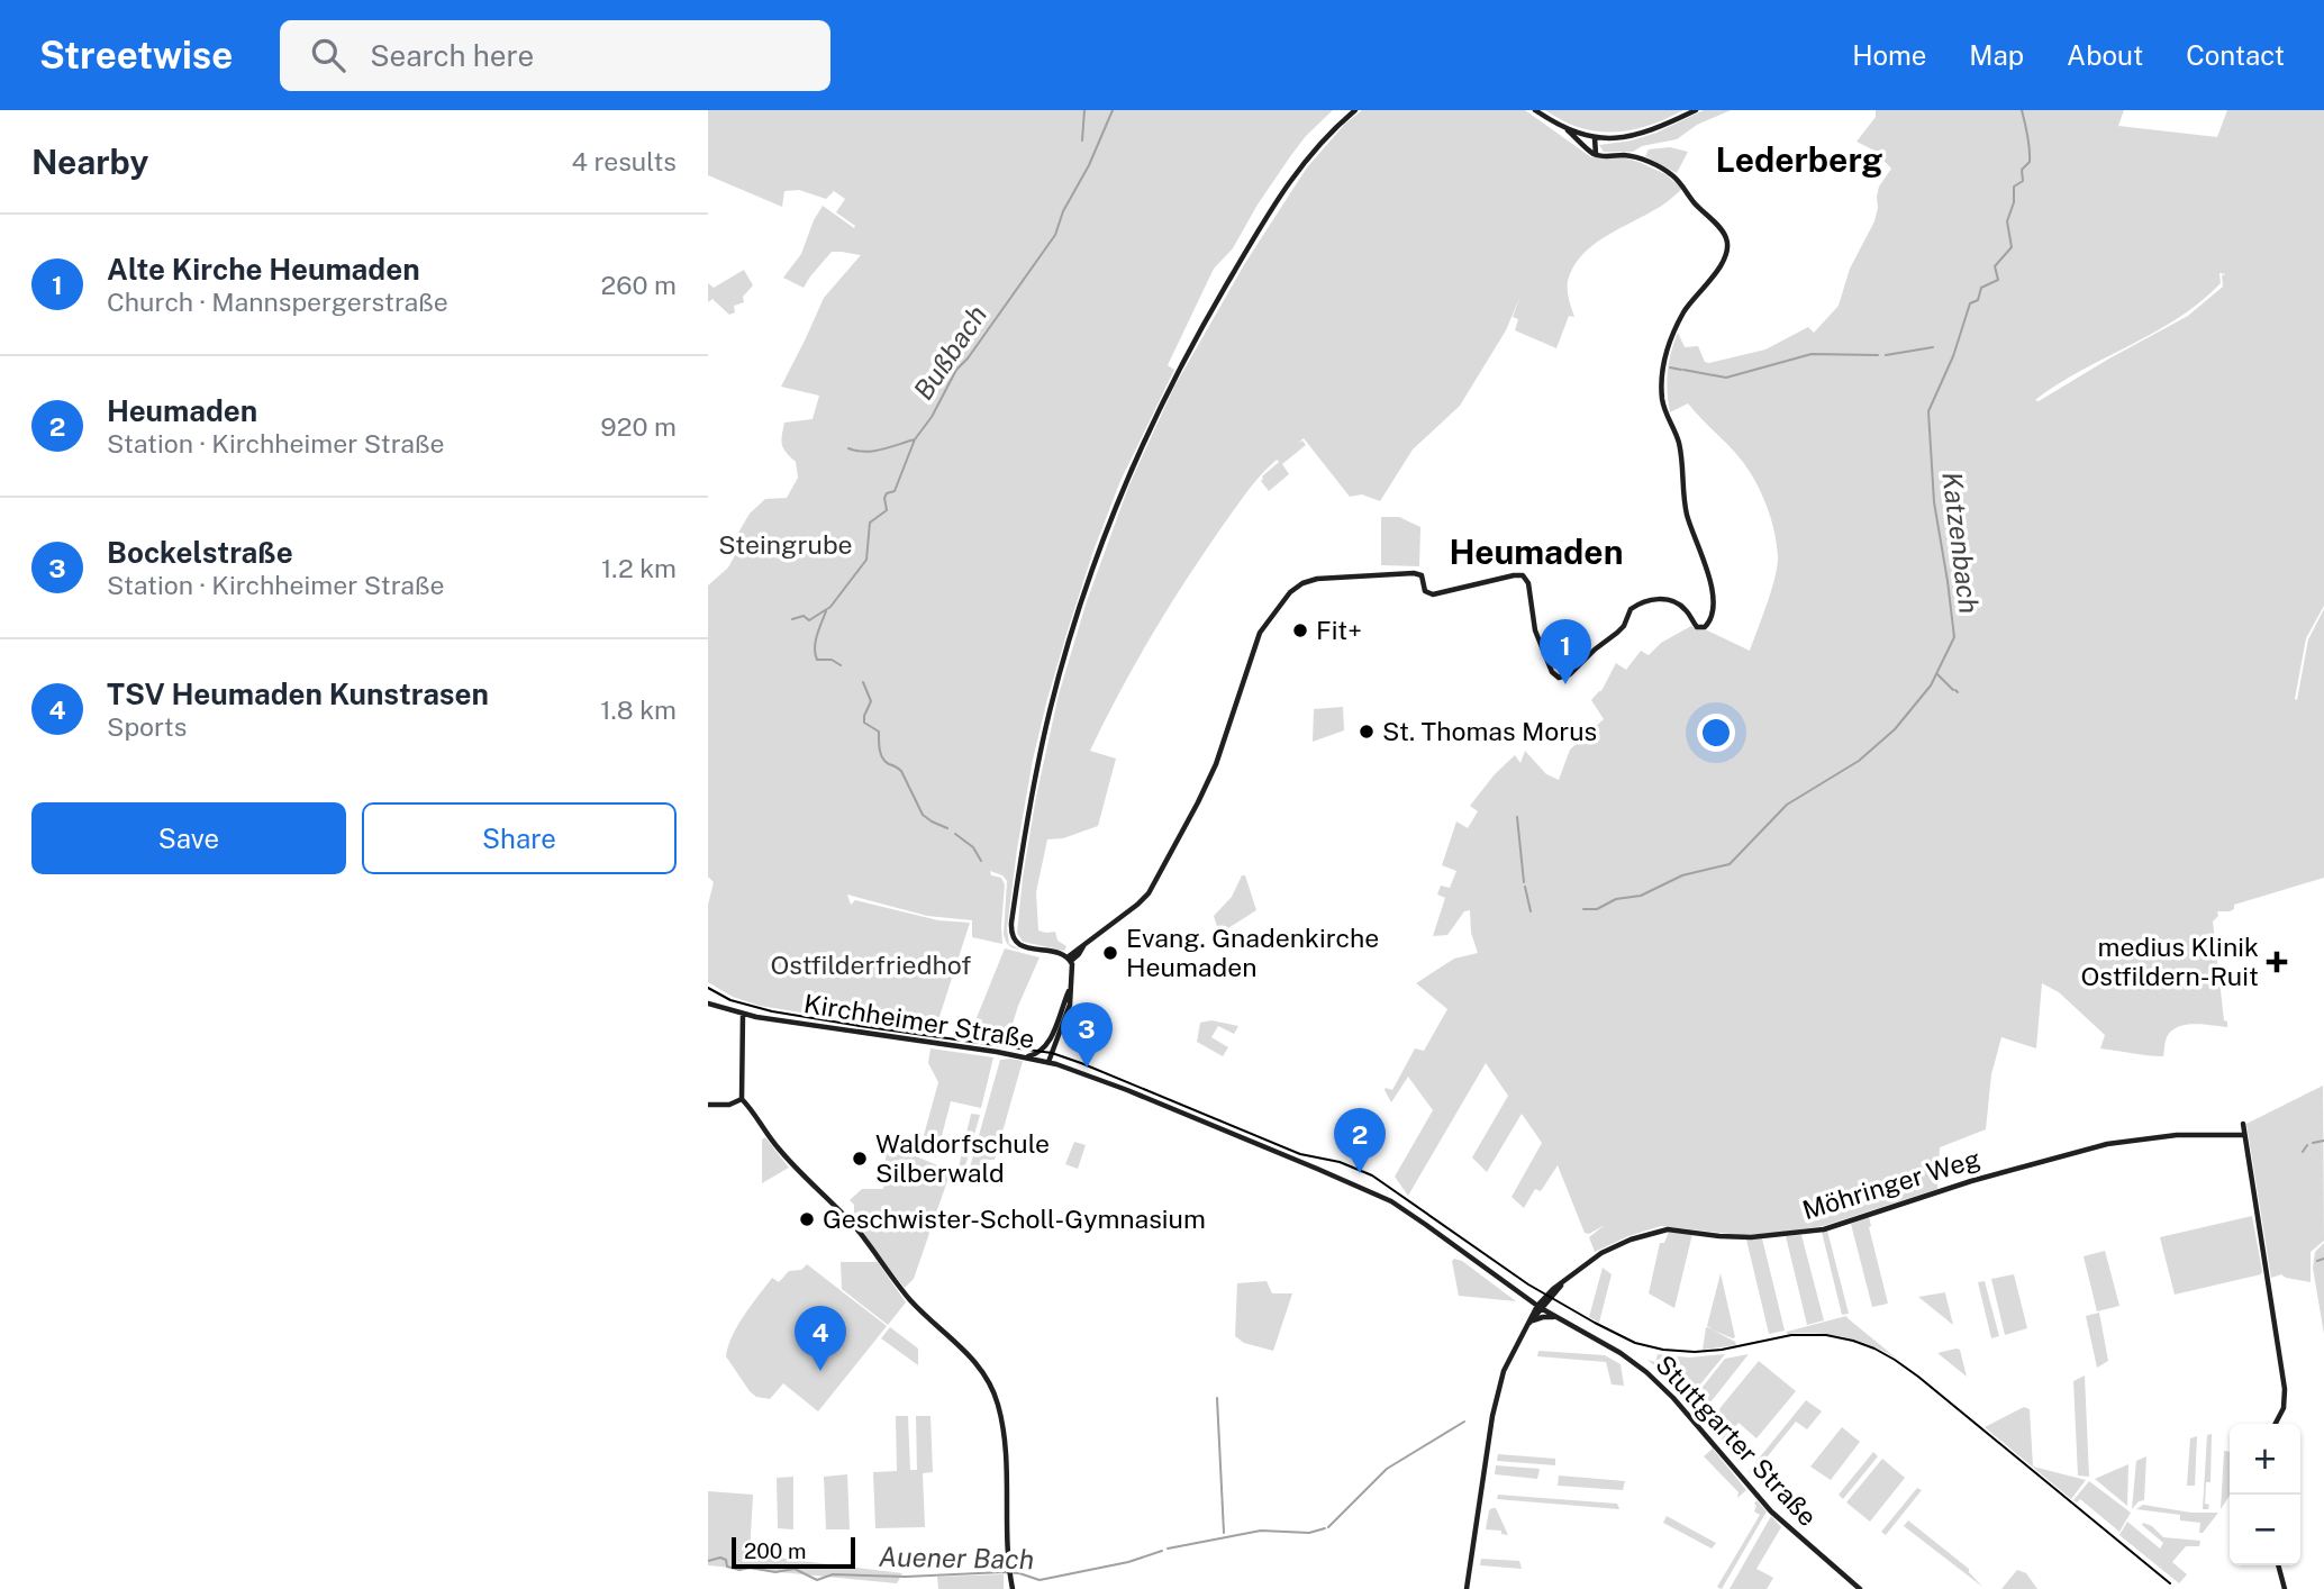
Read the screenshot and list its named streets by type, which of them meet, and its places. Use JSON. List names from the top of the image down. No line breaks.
{"streets":{"street":["Kirchheimer Straße","Möhringer Weg","Stuttgarter Straße"]},"crossings":[["Kirchheimer Straße","Möhringer Weg"],["Kirchheimer Straße","Stuttgarter Straße"],["Möhringer Weg","Stuttgarter Straße"]],"districts":["Lederberg","Heumaden"],"water":["Bußbach","Katzenbach","Auener Bach"],"parks":["Steingrube","Ostfilderfriedhof"],"places":{"other":["Fit+","St. Thomas Morus","Evang. Gnadenkirche Heumaden","Waldorfschule Silberwald","Geschwister-Scholl-Gymnasium"],"health":["medius Klinik Ostfildern-Ruit"]},"scale_bar":"200 m","page":{"header":"Streetwise","search":"Search here","nav":["Home","Map","About","Contact"],"heading":["Nearby","4 results"],"list":[{"mark":"1","name":"Alte Kirche Heumaden","note":"Church · Mannspergerstraße","value":"260 m"},{"mark":"2","name":"Heumaden","note":"Station · Kirchheimer Straße","value":"920 m"},{"mark":"3","name":"Bockelstraße","note":"Station · Kirchheimer Straße","value":"1.2 km"},{"mark":"4","name":"TSV Heumaden Kunstrasen","note":"Sports","value":"1.8 km"}],"pins":["1","3","2","4"],"buttons":["Save","Share"],"map_buttons":["+","−"],"scale":"200 m"}}
